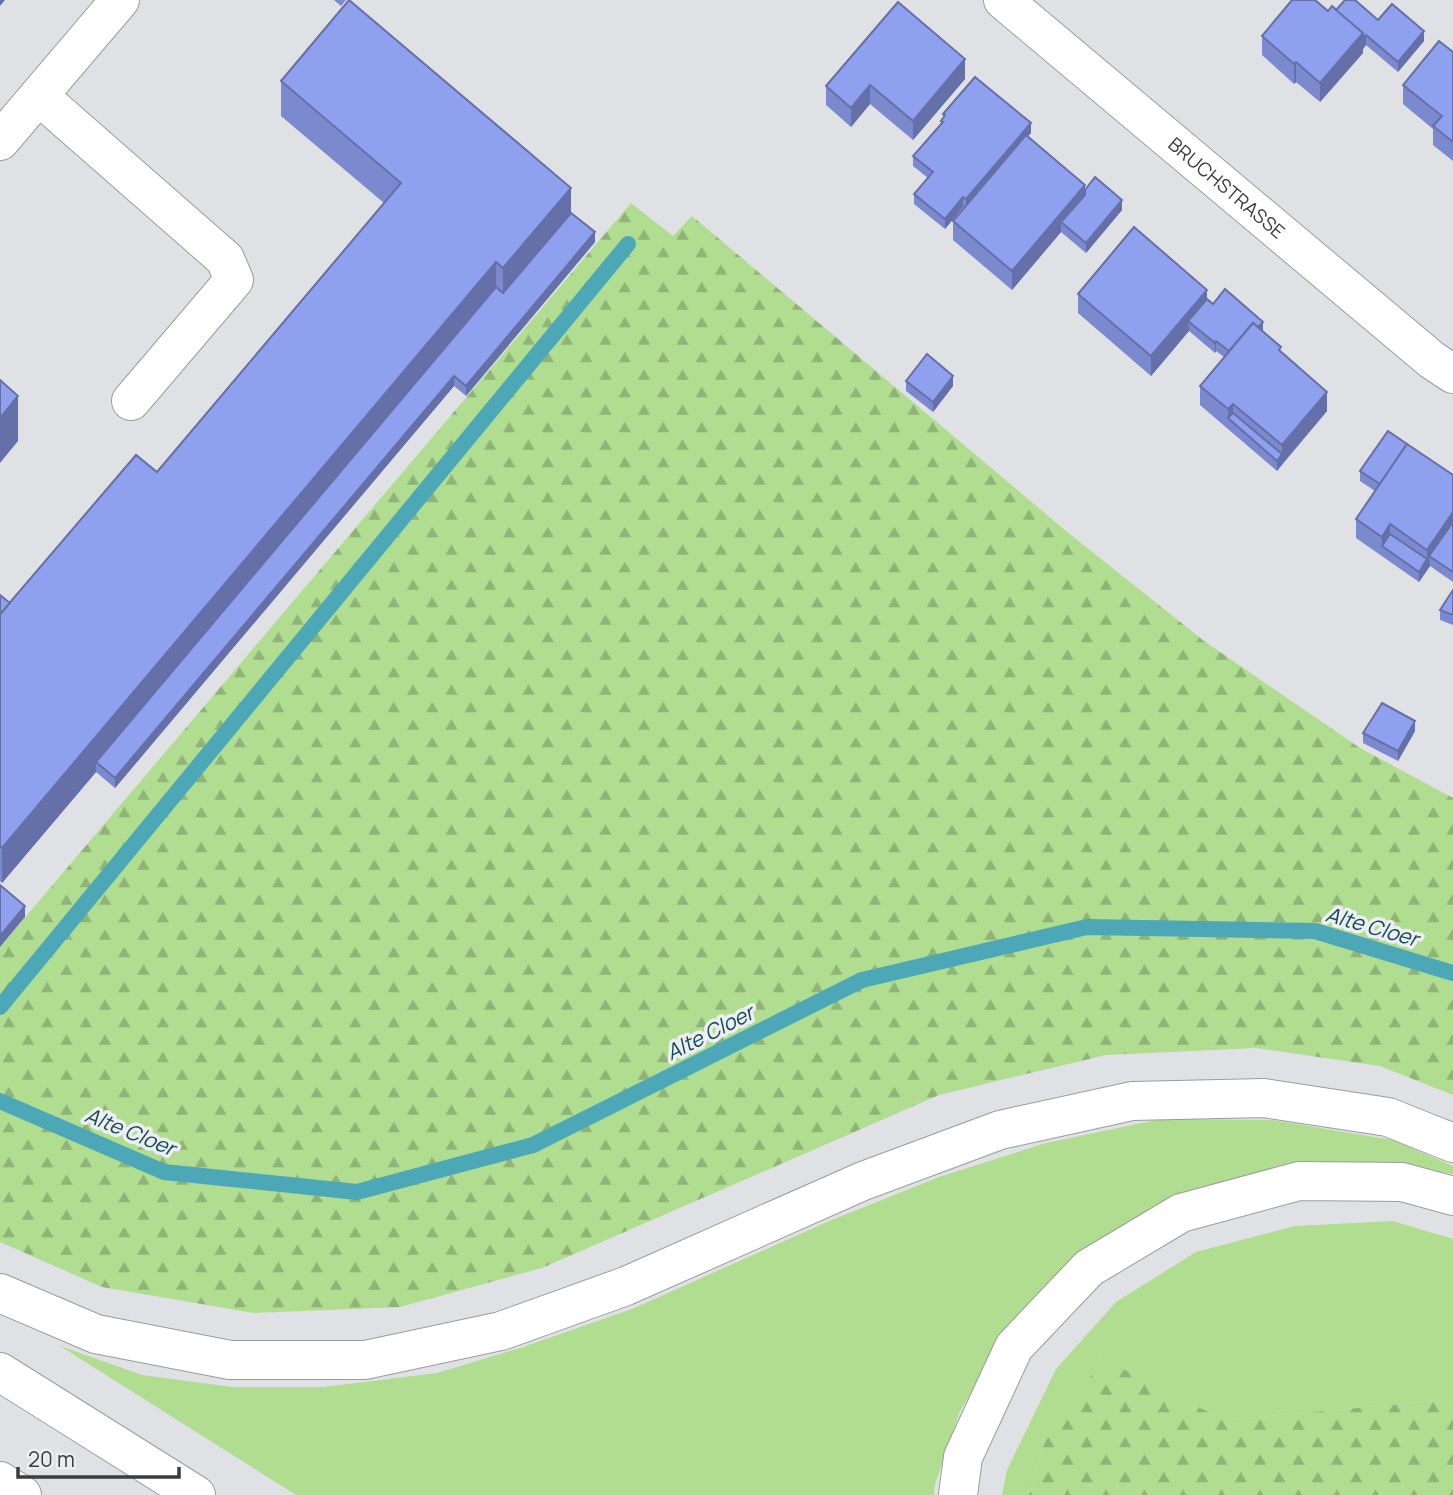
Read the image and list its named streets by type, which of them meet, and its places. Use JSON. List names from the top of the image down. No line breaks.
{"streets":{"main road":["BRUCHSTRASSE"]},"water":["Alte Cloer"],"scale_bar":"20 m"}
